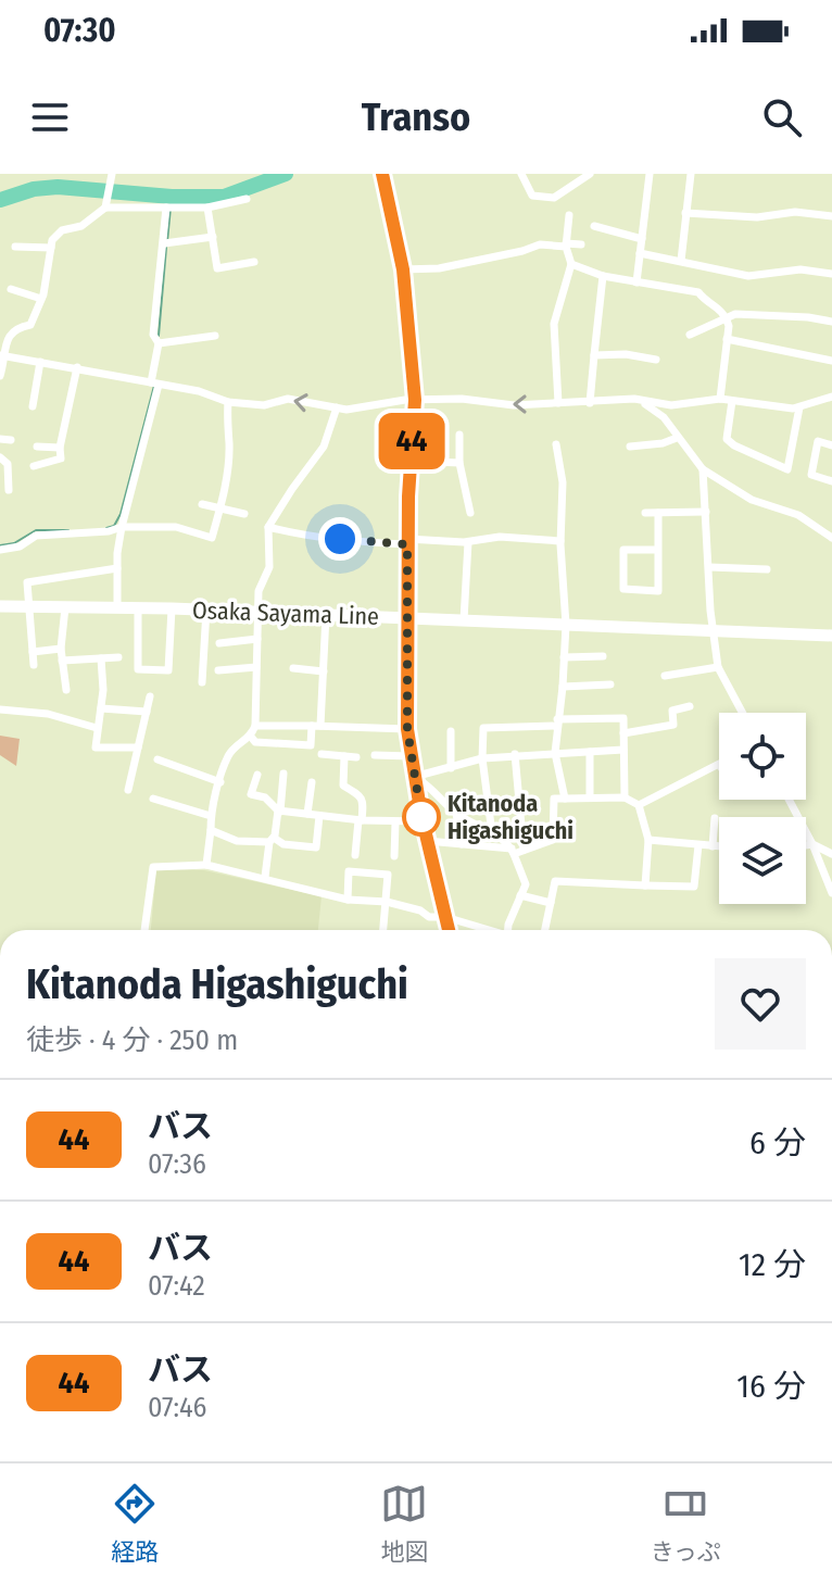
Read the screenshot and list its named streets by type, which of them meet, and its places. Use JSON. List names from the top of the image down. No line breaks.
{"streets":{"main road":["Osaka Sayama Line"]},"places":["Kitanoda Higashiguchi"],"lines":["bus line 44"],"page":{"status":"07:30","header":"Transo","on_map":"44","heading":["Kitanoda Higashiguchi","徒歩 · 4 分 · 250 m"],"list":[{"mark":"44","name":"バス","note":"07:36","value":"6 分"},{"mark":"44","name":"バス","note":"07:42","value":"12 分"},{"mark":"44","name":"バス","note":"07:46","value":"16 分"}],"tabs":["経路","地図","きっぷ"]}}
